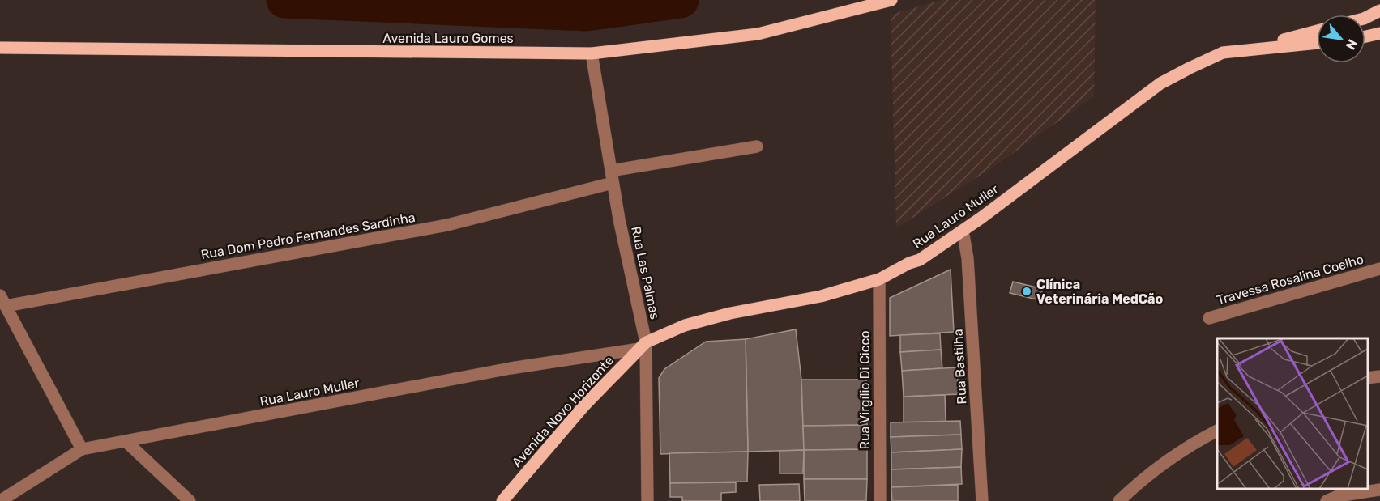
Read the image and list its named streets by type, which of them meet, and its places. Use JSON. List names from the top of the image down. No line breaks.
{"streets":{"main road":["Avenida Lauro Gomes","Rua Lauro Muller","Avenida Novo Horizonte"],"street":["Rua Dom Pedro Fernandes Sardinha","Rua Las Palmas","Travessa Rosalina Coelho","Rua Bastilha","Rua Virgílio Di Cicco"]},"crossings":[["Avenida Lauro Gomes","Rua Las Palmas"],["Rua Lauro Muller","Rua Las Palmas"],["Rua Lauro Muller","Rua Bastilha"],["Rua Lauro Muller","Rua Virgílio Di Cicco"],["Rua Lauro Muller","Avenida Novo Horizonte"],["Rua Dom Pedro Fernandes Sardinha","Rua Las Palmas"],["Rua Las Palmas","Avenida Novo Horizonte"]],"places":["Clínica Veterinária MedCão"],"north":"bottom right"}
